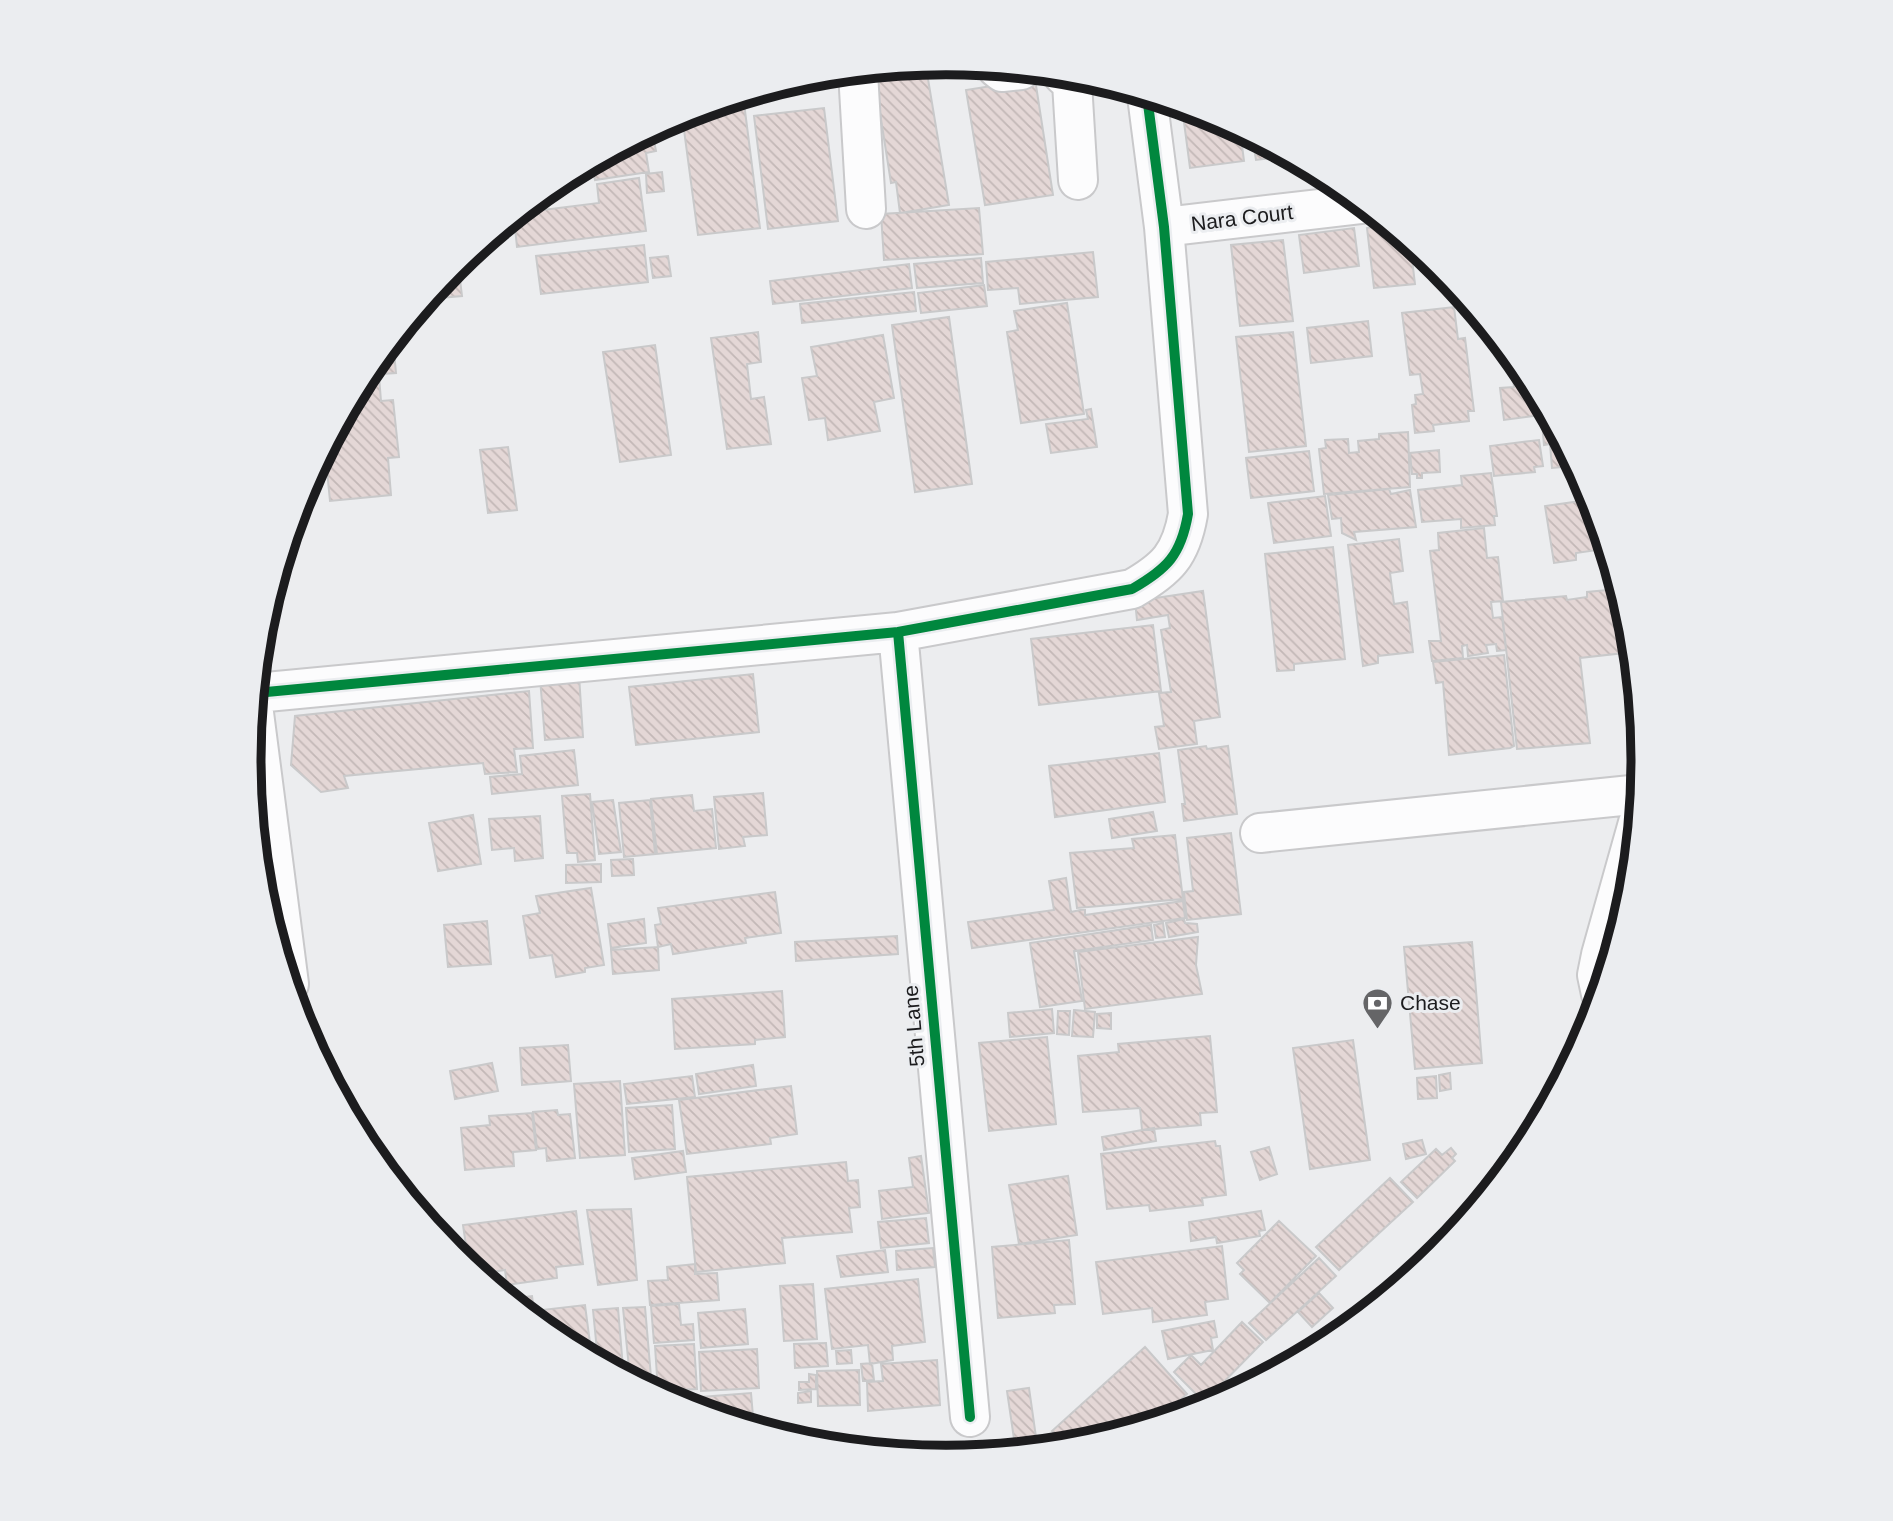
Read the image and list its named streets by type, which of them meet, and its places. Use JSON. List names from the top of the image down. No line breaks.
{"streets":{"street":["Nara Court","5th Lane"]},"places":{"bank":["Chase"]}}
